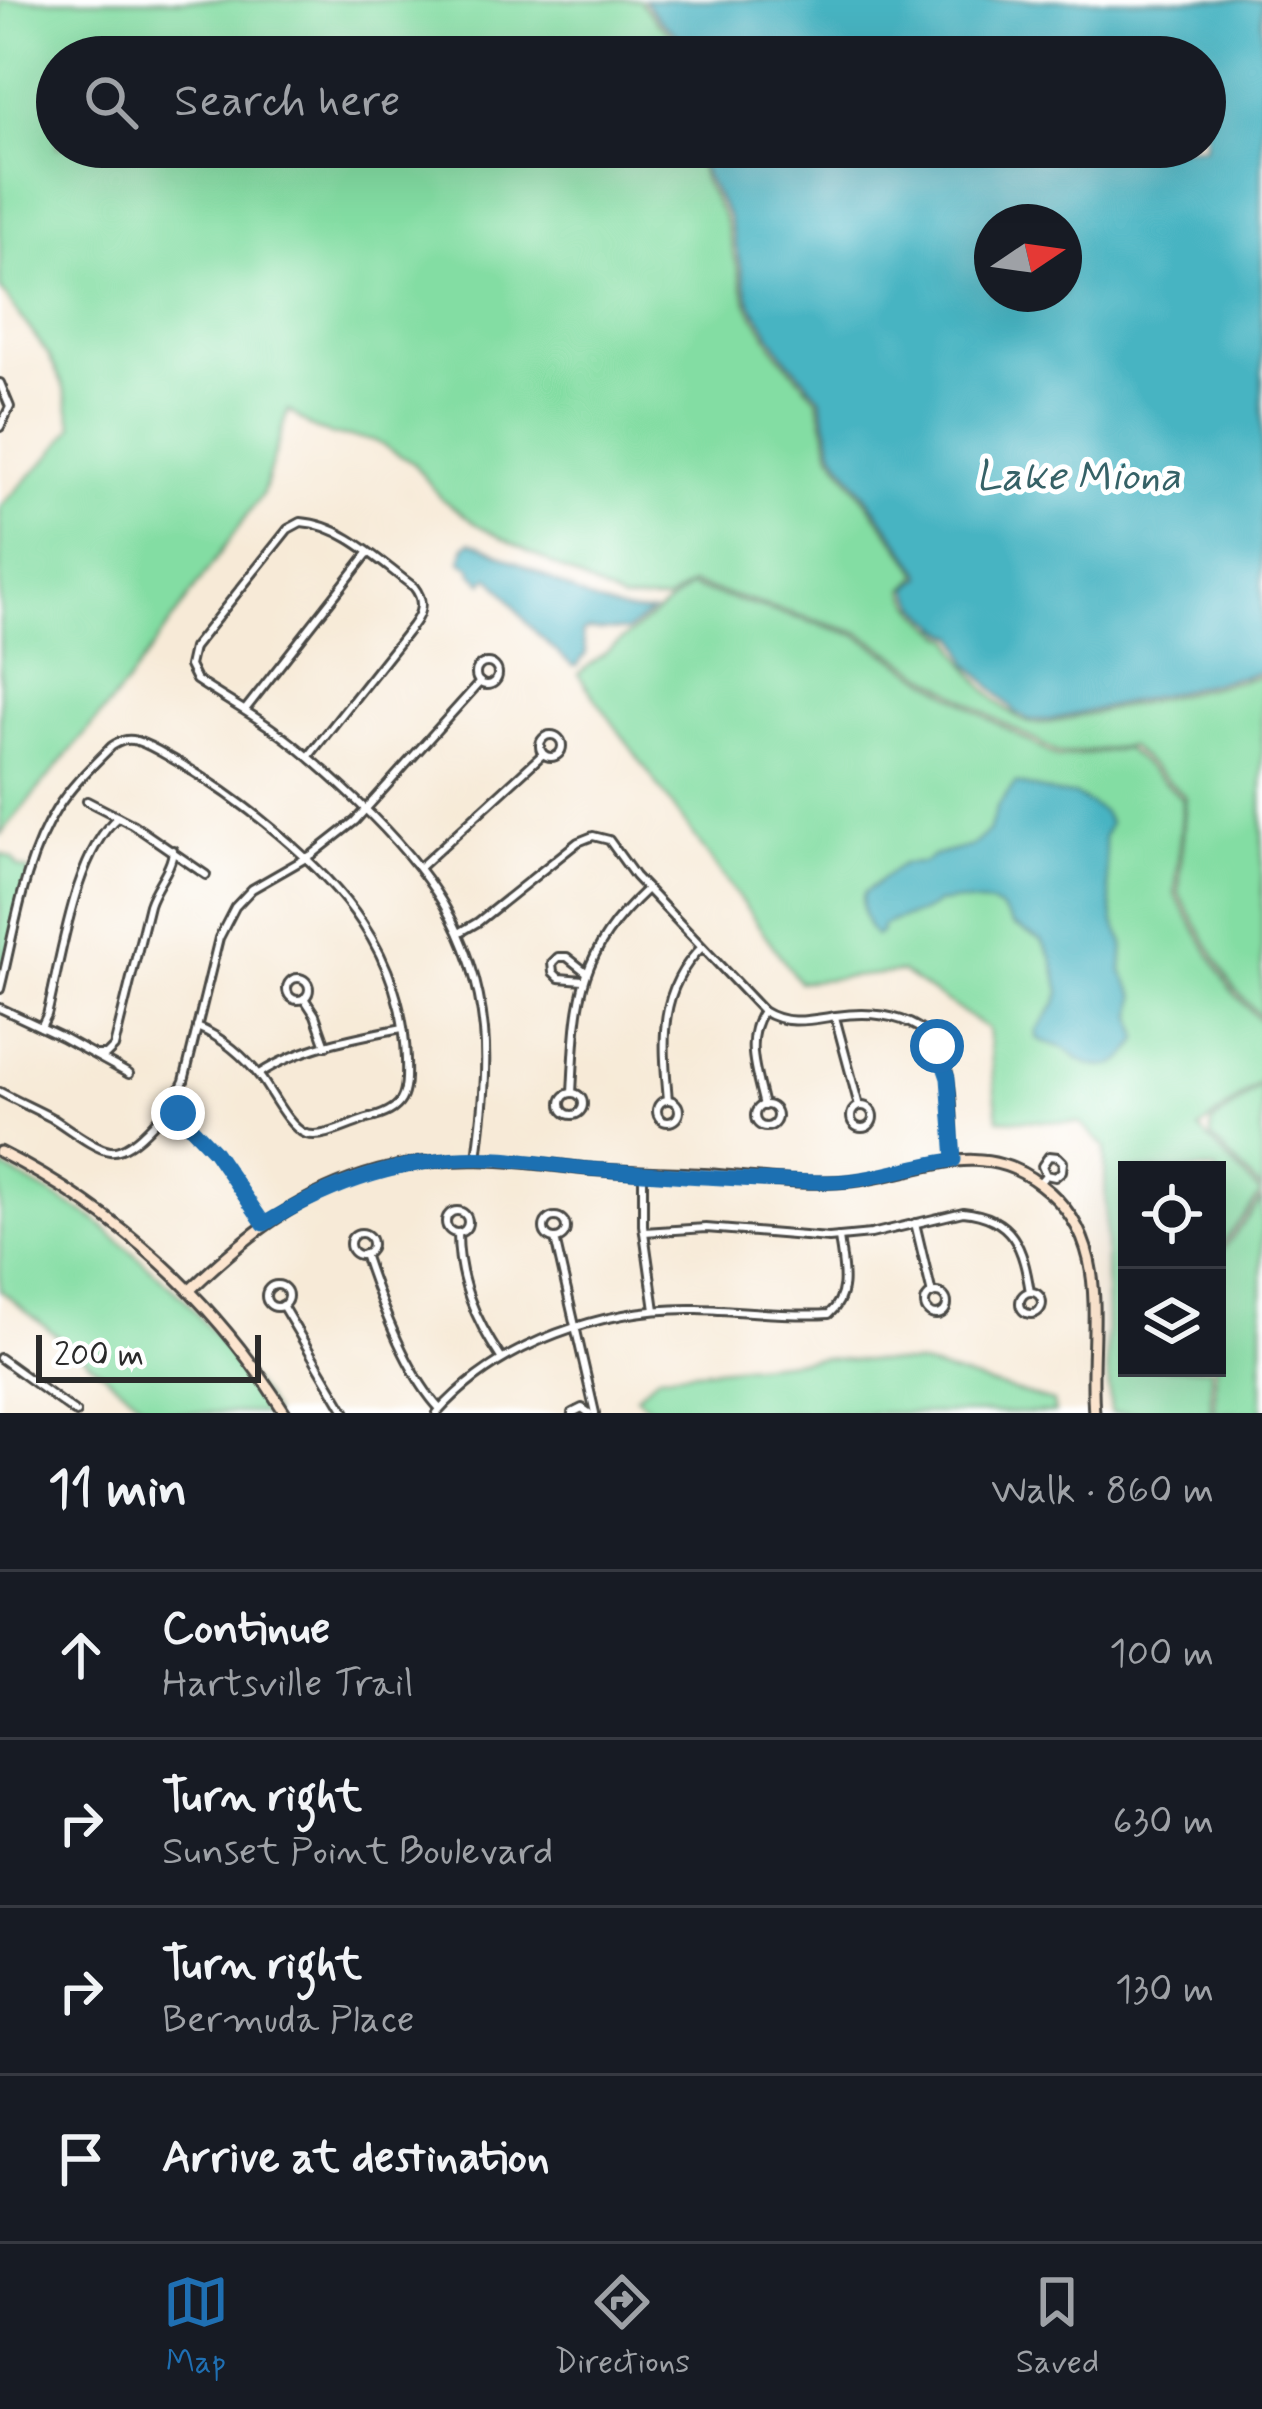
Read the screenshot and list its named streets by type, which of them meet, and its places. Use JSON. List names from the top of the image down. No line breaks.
{"water":["Lake Miona"],"scale_bar":"200 m","north":"right","page":{"search":"Search here","scale":"200 m","heading":["11 min","Walk · 860 m"],"list":[["Continue","Hartsville Trail","100 m"],["Turn right","Sunset Point Boulevard","630 m"],["Turn right","Bermuda Place","130 m"],"Arrive at destination"],"nav":["Map","Directions","Saved"]}}
